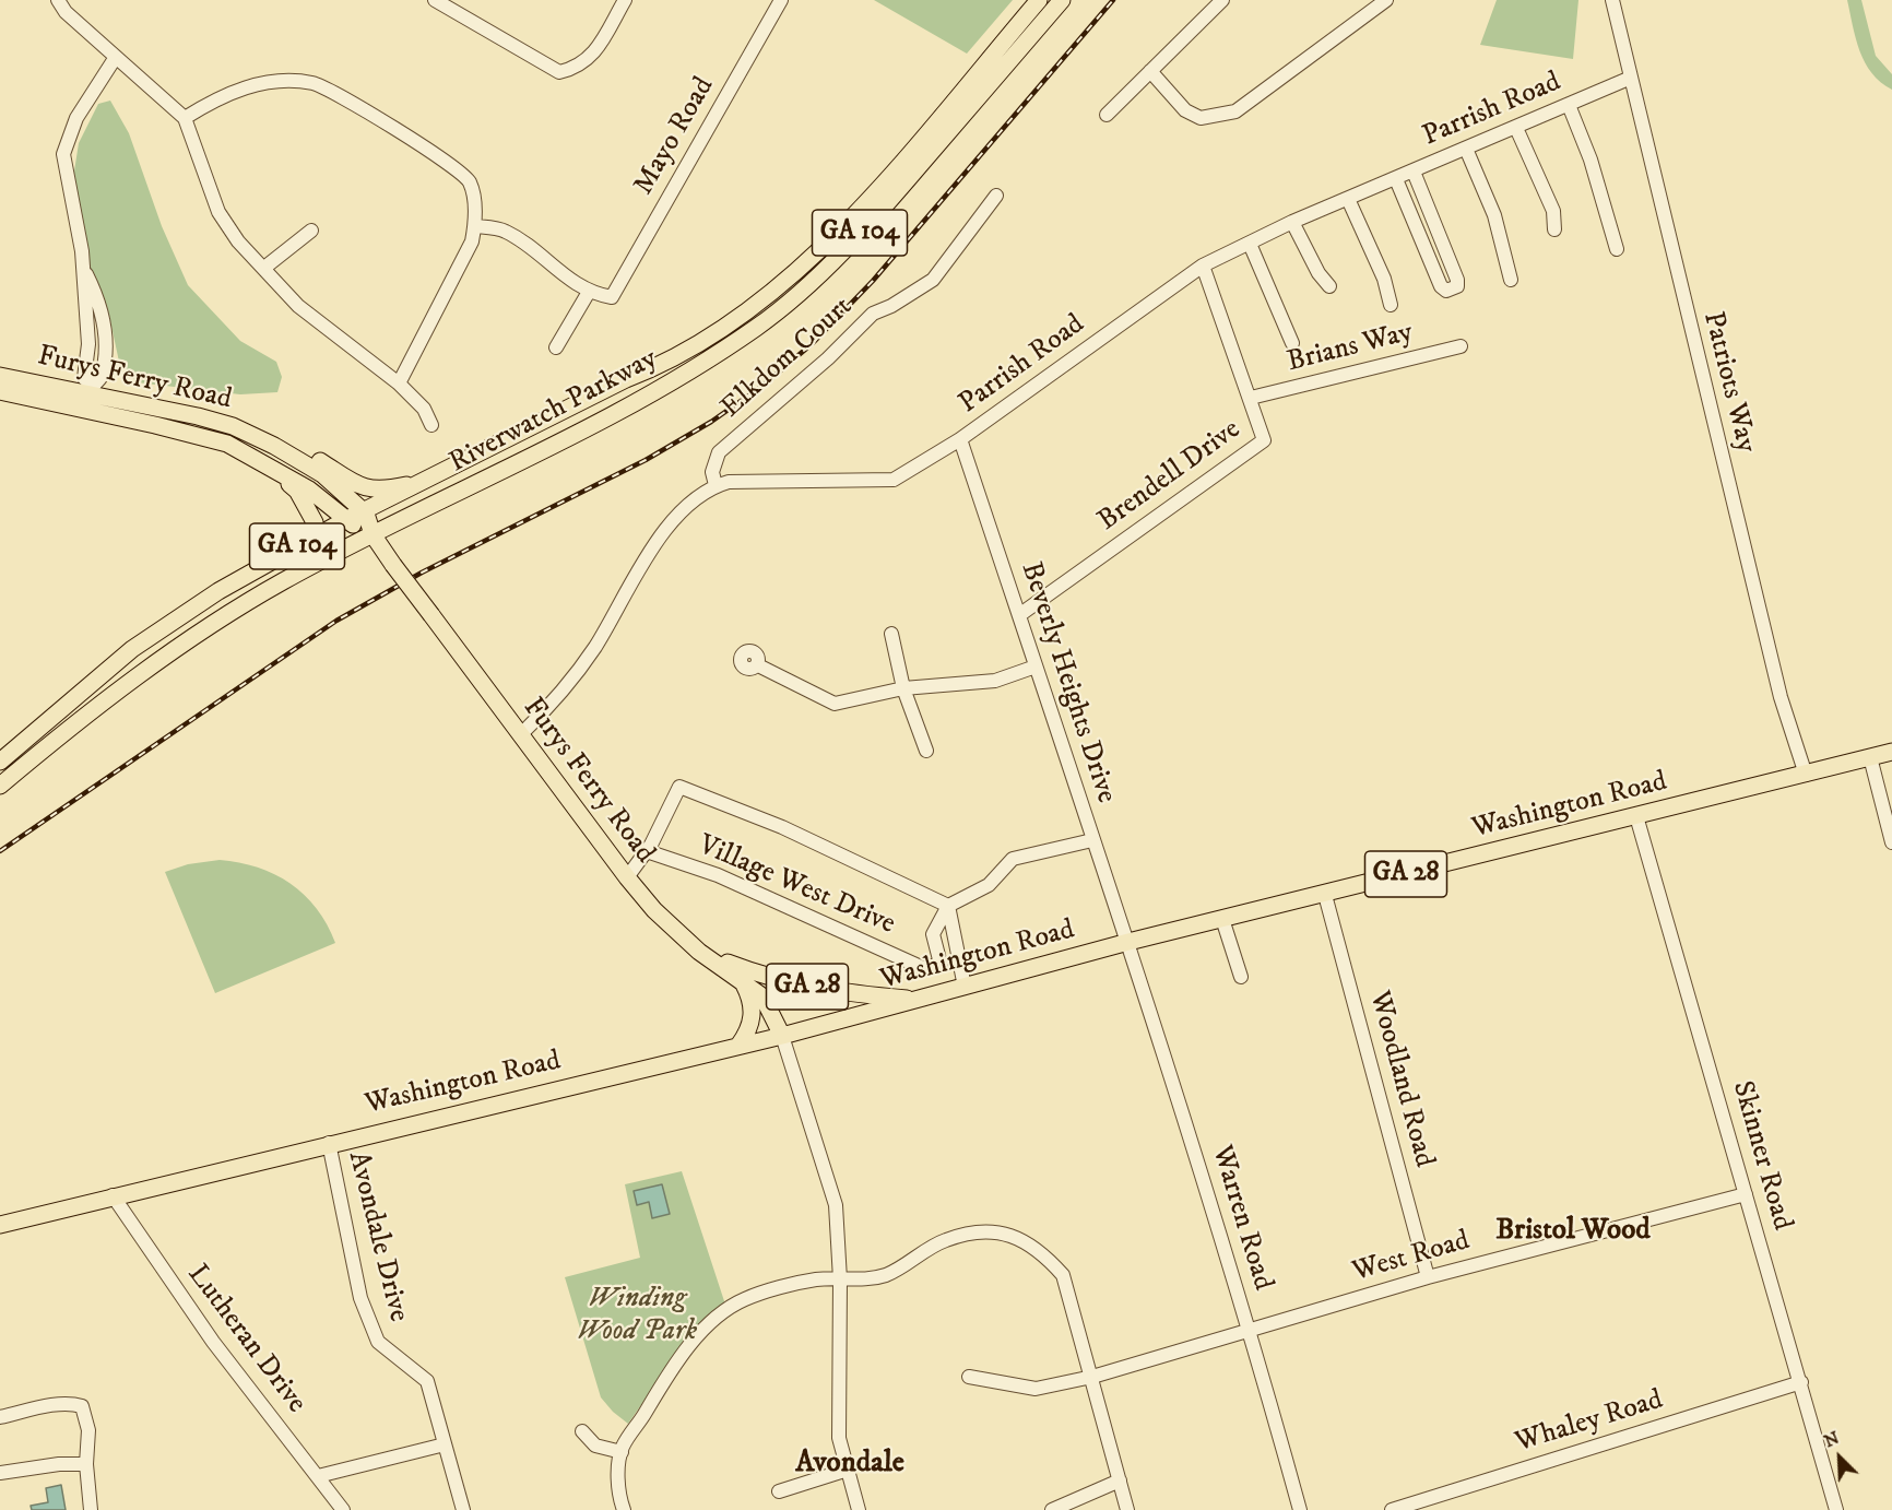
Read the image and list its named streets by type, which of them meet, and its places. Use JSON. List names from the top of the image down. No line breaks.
{"streets":{"main road":["GA 104","Furys Ferry Road","Riverwatch Parkway","Washington Road","GA 28"],"street":["Parrish Road","Mayo Road","Brians Way","Elkdom Court","Patriots Way","Brendell Drive","Beverly Heights Drive","Village West Drive","Woodland Road","Skinner Road","Warren Road","Avondale Drive","West Road","Lutheran Drive","Whaley Road"]},"crossings":[["Parrish Road","Elkdom Court"],["Parrish Road","Patriots Way"],["Parrish Road","Brendell Drive"],["Parrish Road","Beverly Heights Drive"],["Brians Way","Brendell Drive"],["Furys Ferry Road","Riverwatch Parkway"],["Furys Ferry Road","Washington Road"],["Furys Ferry Road","GA 28"],["Furys Ferry Road","Village West Drive"],["Patriots Way","Washington Road"],["Brendell Drive","Beverly Heights Drive"],["Beverly Heights Drive","Washington Road"],["Beverly Heights Drive","Warren Road"],["Washington Road","GA 28"],["Washington Road","Woodland Road"],["Washington Road","Skinner Road"],["Washington Road","Warren Road"],["Washington Road","Avondale Drive"],["Washington Road","Lutheran Drive"],["Woodland Road","West Road"],["Skinner Road","West Road"],["Skinner Road","Whaley Road"],["Warren Road","West Road"]],"districts":["Bristol Wood","Avondale"],"parks":["Winding Wood Park"],"north":"top left"}
